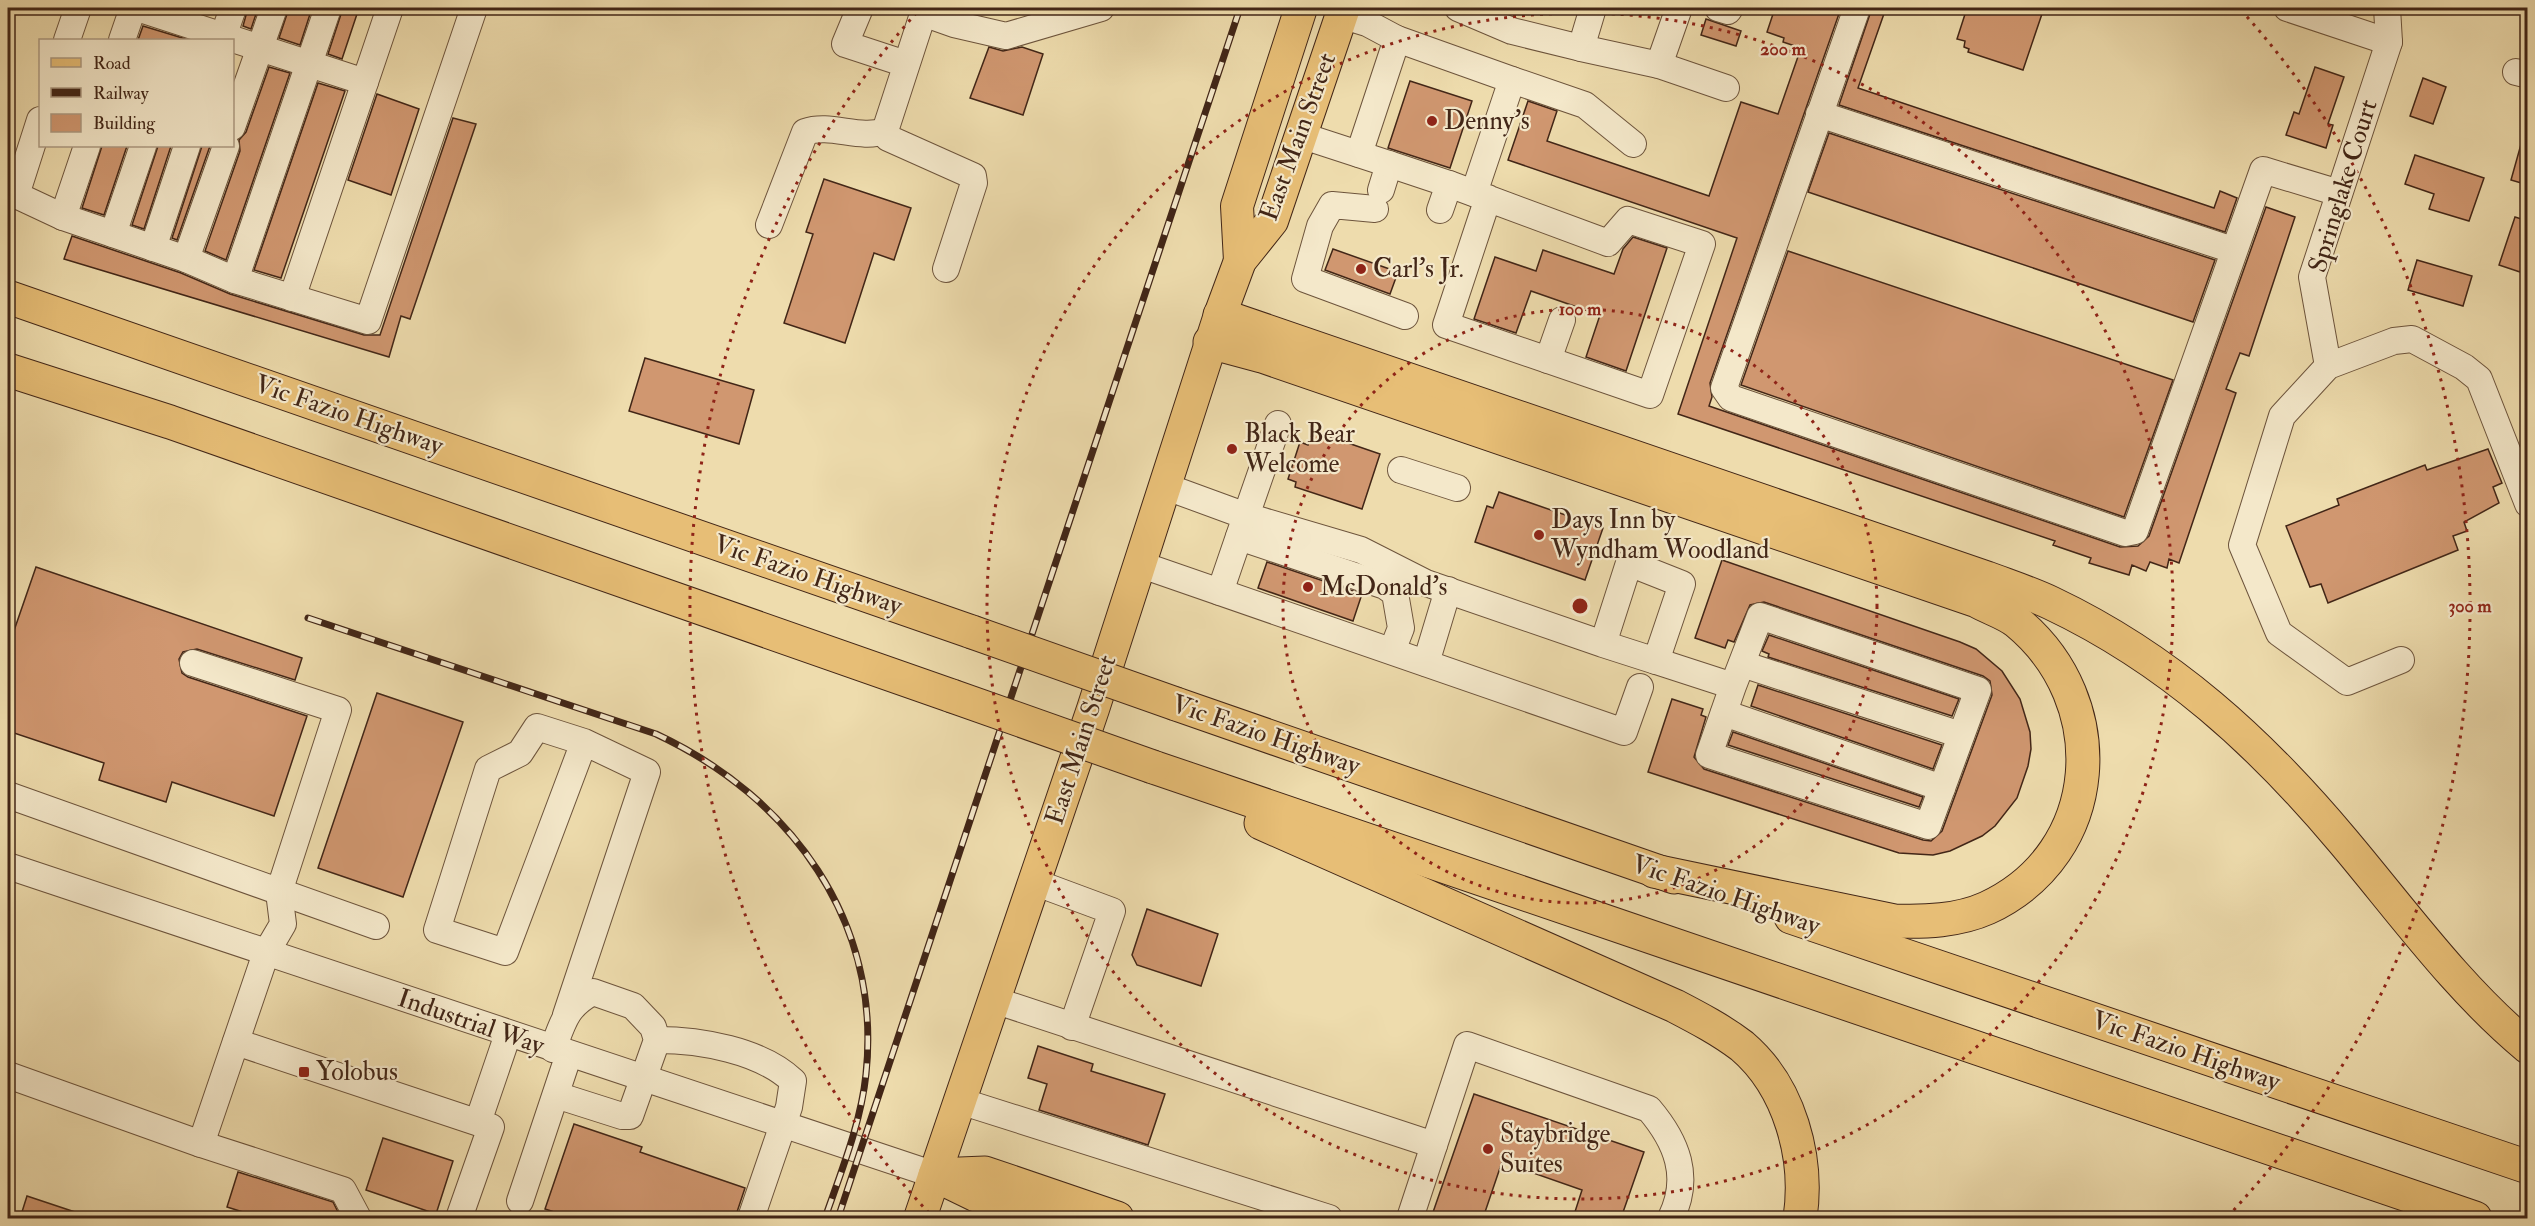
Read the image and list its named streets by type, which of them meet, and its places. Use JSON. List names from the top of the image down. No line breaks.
{"streets":{"highway":["Vic Fazio Highway"],"main road":["East Main Street"],"street":["Springlake Court","Industrial Way"]},"crossings":[["East Main Street","Industrial Way"]],"places":{"other":["Denny's","Carl's Jr.","Black Bear Welcome","Days Inn by Wyndham Woodland","McDonald's","Staybridge Suites"],"transit":["Yolobus"]},"legend":["Road","Railway","Building"],"rings":["200 m","100 m","300 m"]}
